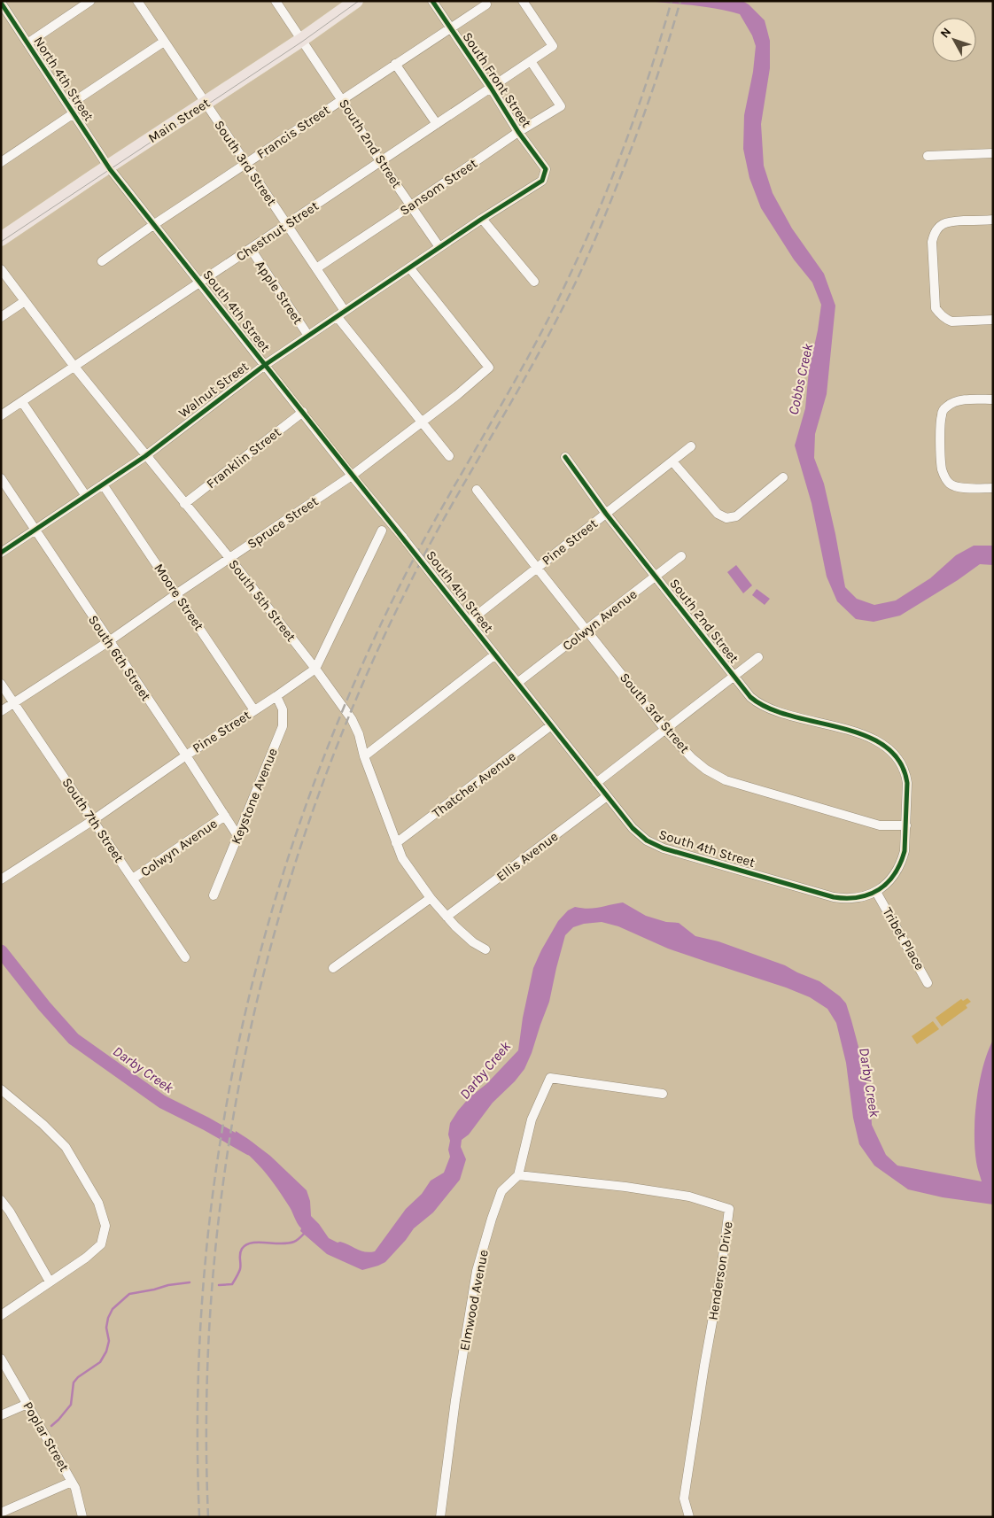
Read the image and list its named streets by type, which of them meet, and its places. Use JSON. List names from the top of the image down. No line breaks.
{"streets":{"main road":["Main Street"],"street":["North 4th Street","South Front Street","Francis Street","South 2nd Street","South 3rd Street","Sansom Street","Chestnut Street","Apple Street","South 4th Street","Walnut Street","Franklin Street","Spruce Street","Pine Street","Moore Street","South 5th Street","Colwyn Avenue","South 6th Street","Thatcher Avenue","Keystone Avenue","South 7th Street","Ellis Avenue","Tribet Place","Henderson Drive","Elmwood Avenue","Poplar Street"]},"crossings":[["North 4th Street","Main Street"],["North 4th Street","South 4th Street"],["South Front Street","Francis Street"],["South Front Street","Sansom Street"],["South Front Street","Chestnut Street"],["South Front Street","Walnut Street"],["Main Street","South 2nd Street"],["Main Street","South 3rd Street"],["Main Street","South 4th Street"],["Francis Street","South 2nd Street"],["Francis Street","South 3rd Street"],["Francis Street","South 4th Street"],["South 2nd Street","Sansom Street"],["South 2nd Street","Chestnut Street"],["South 2nd Street","Walnut Street"],["South 2nd Street","Pine Street"],["South 2nd Street","Colwyn Avenue"],["South 2nd Street","Tribet Place"],["South 3rd Street","Sansom Street"],["South 3rd Street","Chestnut Street"],["South 3rd Street","Walnut Street"],["South 3rd Street","Pine Street"],["South 3rd Street","Colwyn Avenue"],["South 3rd Street","Tribet Place"],["Sansom Street","Chestnut Street"],["Chestnut Street","Apple Street"],["Chestnut Street","South 4th Street"],["Chestnut Street","South 5th Street"],["Apple Street","Walnut Street"],["South 4th Street","Walnut Street"],["South 4th Street","Franklin Street"],["South 4th Street","Spruce Street"],["South 4th Street","Pine Street"],["South 4th Street","Colwyn Avenue"],["South 4th Street","Thatcher Avenue"],["South 4th Street","Ellis Avenue"],["South 4th Street","Tribet Place"],["Walnut Street","Spruce Street"],["Walnut Street","Moore Street"],["Walnut Street","South 5th Street"],["Walnut Street","South 6th Street"],["Franklin Street","South 5th Street"],["Spruce Street","Moore Street"],["Spruce Street","South 5th Street"],["Spruce Street","South 6th Street"],["Spruce Street","South 7th Street"],["Pine Street","Moore Street"],["Pine Street","South 5th Street"],["Pine Street","South 6th Street"],["Pine Street","Keystone Avenue"],["Pine Street","South 7th Street"],["South 5th Street","Thatcher Avenue"],["South 5th Street","Ellis Avenue"],["Colwyn Avenue","South 6th Street"],["Colwyn Avenue","South 7th Street"],["South 6th Street","Keystone Avenue"],["Henderson Drive","Elmwood Avenue"]],"water":["Cobbs Creek","Darby Creek"],"north":"top left"}
